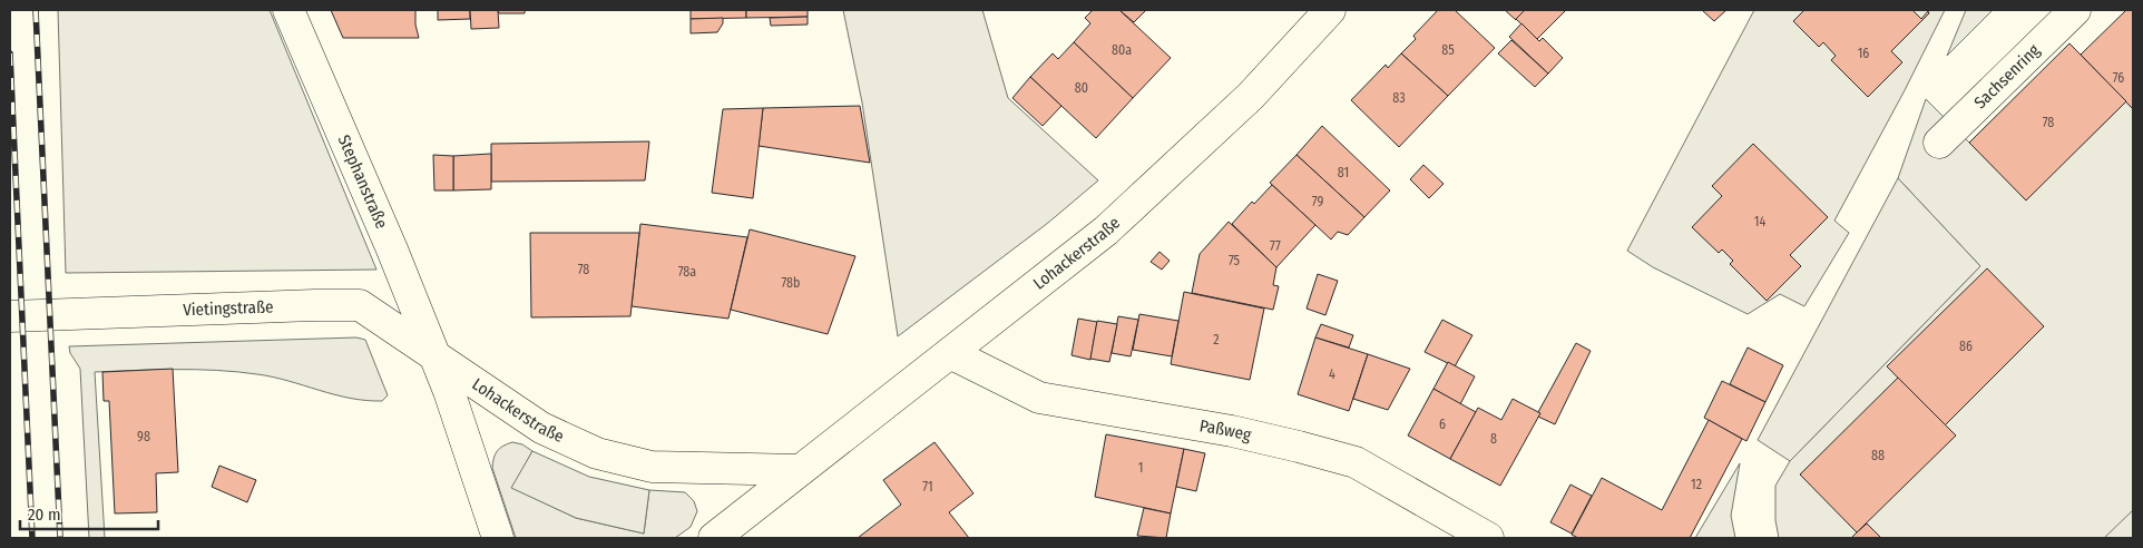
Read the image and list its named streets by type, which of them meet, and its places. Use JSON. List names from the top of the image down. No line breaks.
{"streets":{"street":["Sachsenring","Stephanstraße","Lohackerstraße","Vietingstraße","Paßweg"]},"crossings":[["Stephanstraße","Lohackerstraße"],["Stephanstraße","Vietingstraße"],["Lohackerstraße","Vietingstraße"],["Lohackerstraße","Paßweg"]],"house_numbers":["80a","85","16","76","80","83","78","81","79","14","77","75","78","78a","78b","2","86","4","6","98","8","88","1","12","71"],"scale_bar":"20 m"}
